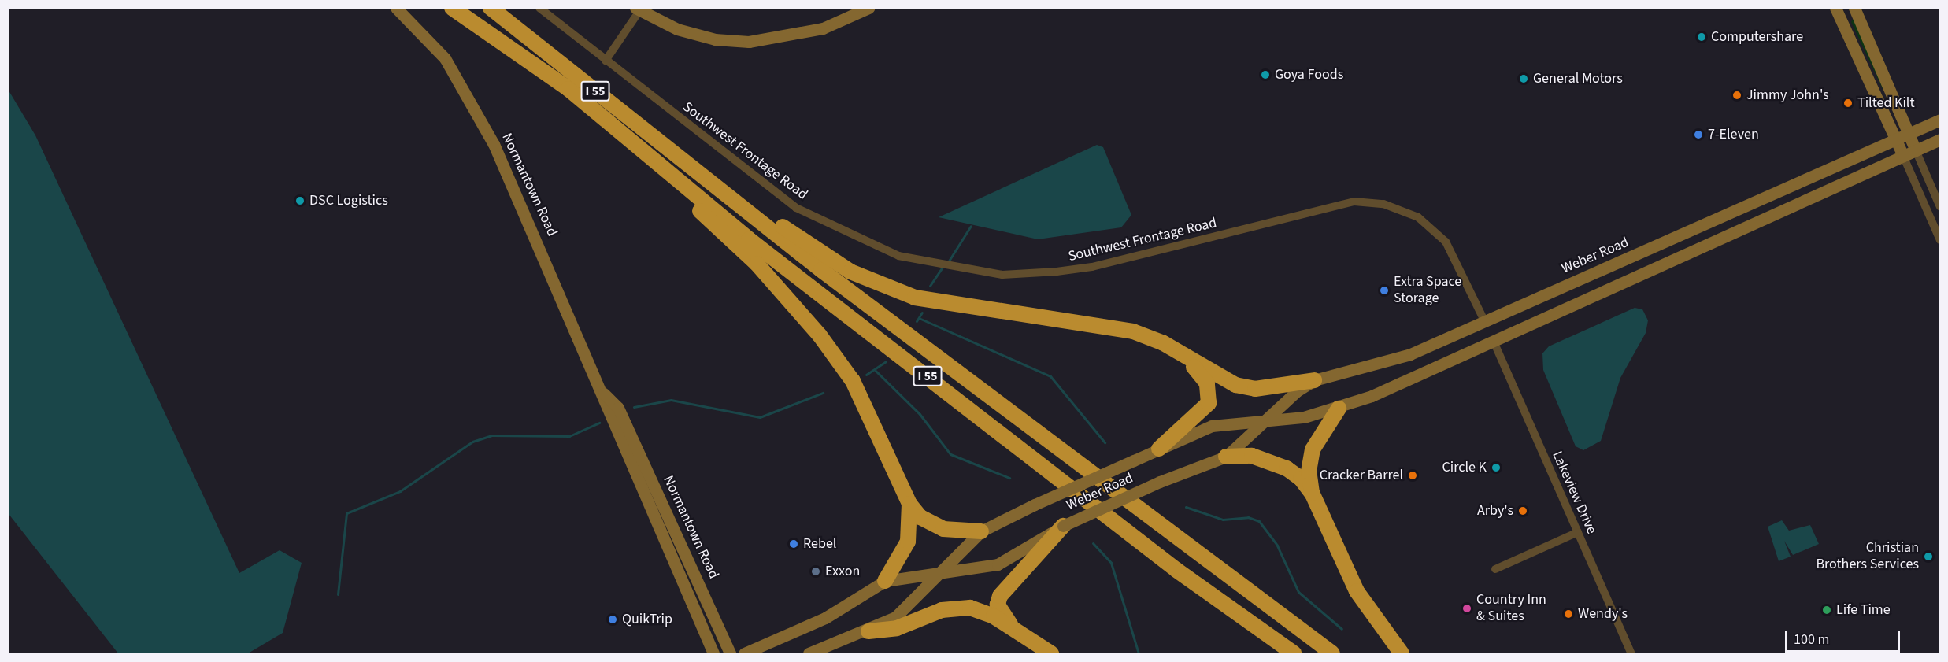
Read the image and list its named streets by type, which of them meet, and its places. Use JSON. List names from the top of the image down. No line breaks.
{"streets":{"highway":["I 55"],"main road":["Normantown Road","Weber Road"],"street":["Southwest Frontage Road","Lakeview Drive"]},"crossings":[["Southwest Frontage Road","Weber Road"],["Weber Road","Lakeview Drive"]],"places":["Computershare","Goya Foods","General Motors","Jimmy John's","Tilted Kilt","7-Eleven","DSC Logistics","Extra Space Storage","Circle K","Cracker Barrel","Arby's","Rebel","Christian Brothers Services","Exxon","Country Inn & Suites","Life Time","Wendy's","QuikTrip"],"scale_bar":"100 m"}
